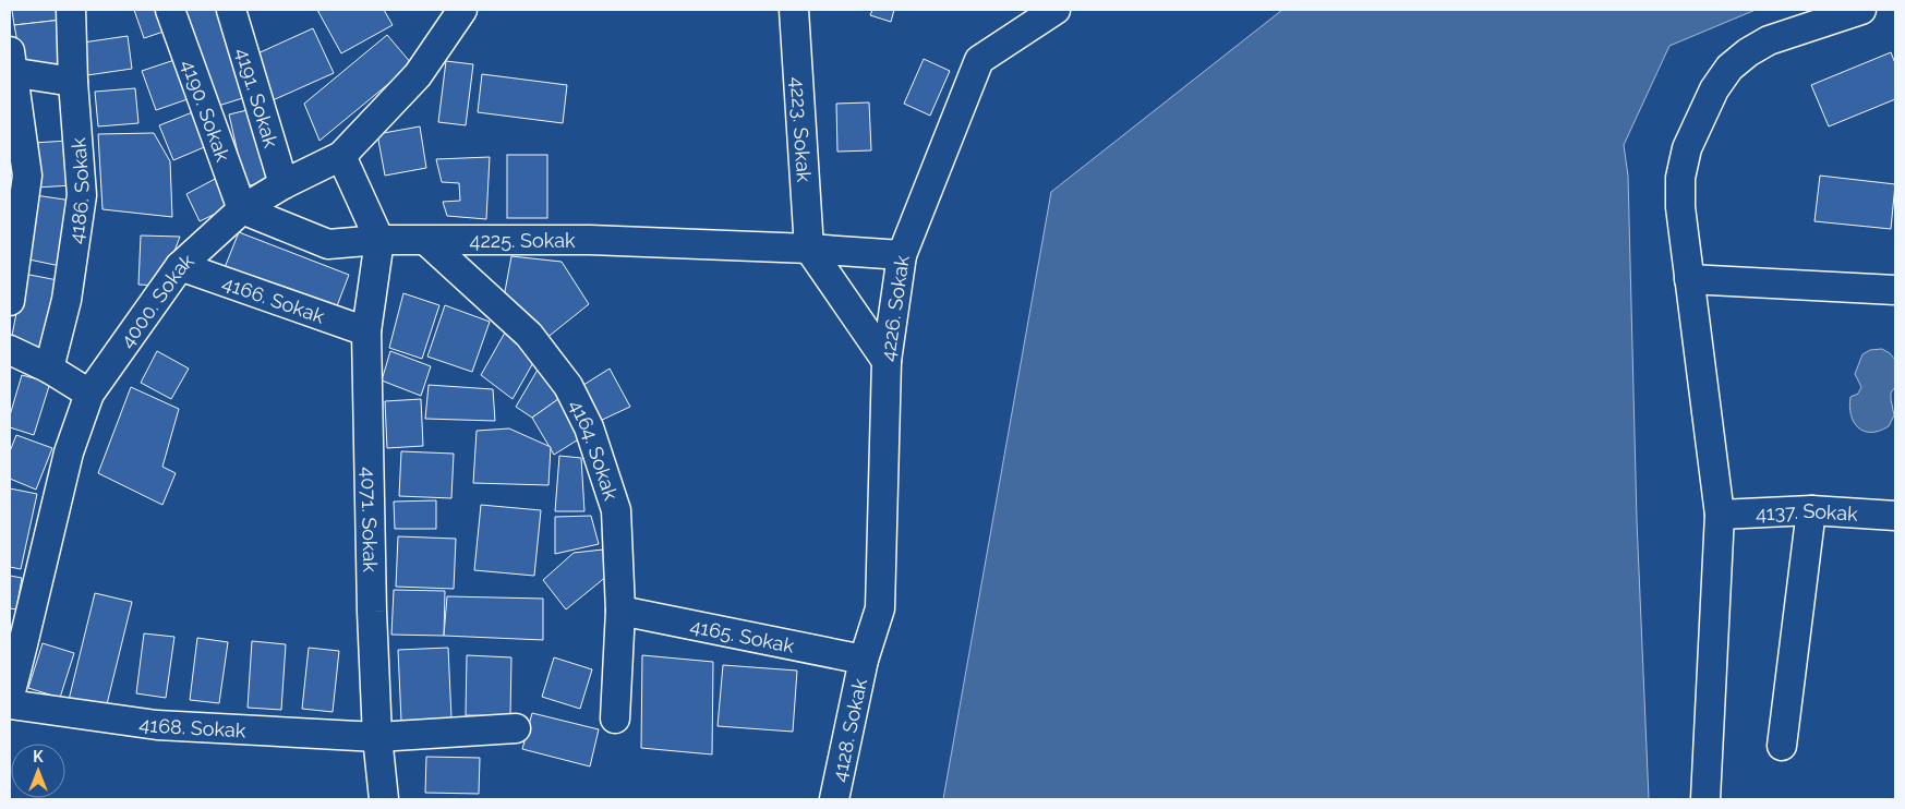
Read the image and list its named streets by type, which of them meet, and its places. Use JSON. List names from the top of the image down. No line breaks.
{"streets":{"street":["4191. Sokak","4190. Sokak","4223. Sokak","4186. Sokak","4225. Sokak","4166. Sokak","4000. Sokak","4226. Sokak","4164. Sokak","4137. Sokak","4071. Sokak","4165. Sokak","4168. Sokak","4128. Sokak"]},"crossings":[["4191. Sokak","4000. Sokak"],["4190. Sokak","4225. Sokak"],["4190. Sokak","4000. Sokak"],["4223. Sokak","4225. Sokak"],["4225. Sokak","4000. Sokak"],["4225. Sokak","4226. Sokak"],["4225. Sokak","4164. Sokak"],["4225. Sokak","4071. Sokak"],["4166. Sokak","4000. Sokak"],["4166. Sokak","4071. Sokak"],["4226. Sokak","4165. Sokak"],["4226. Sokak","4128. Sokak"],["4164. Sokak","4165. Sokak"],["4071. Sokak","4168. Sokak"],["4165. Sokak","4128. Sokak"]],"north":"top"}
